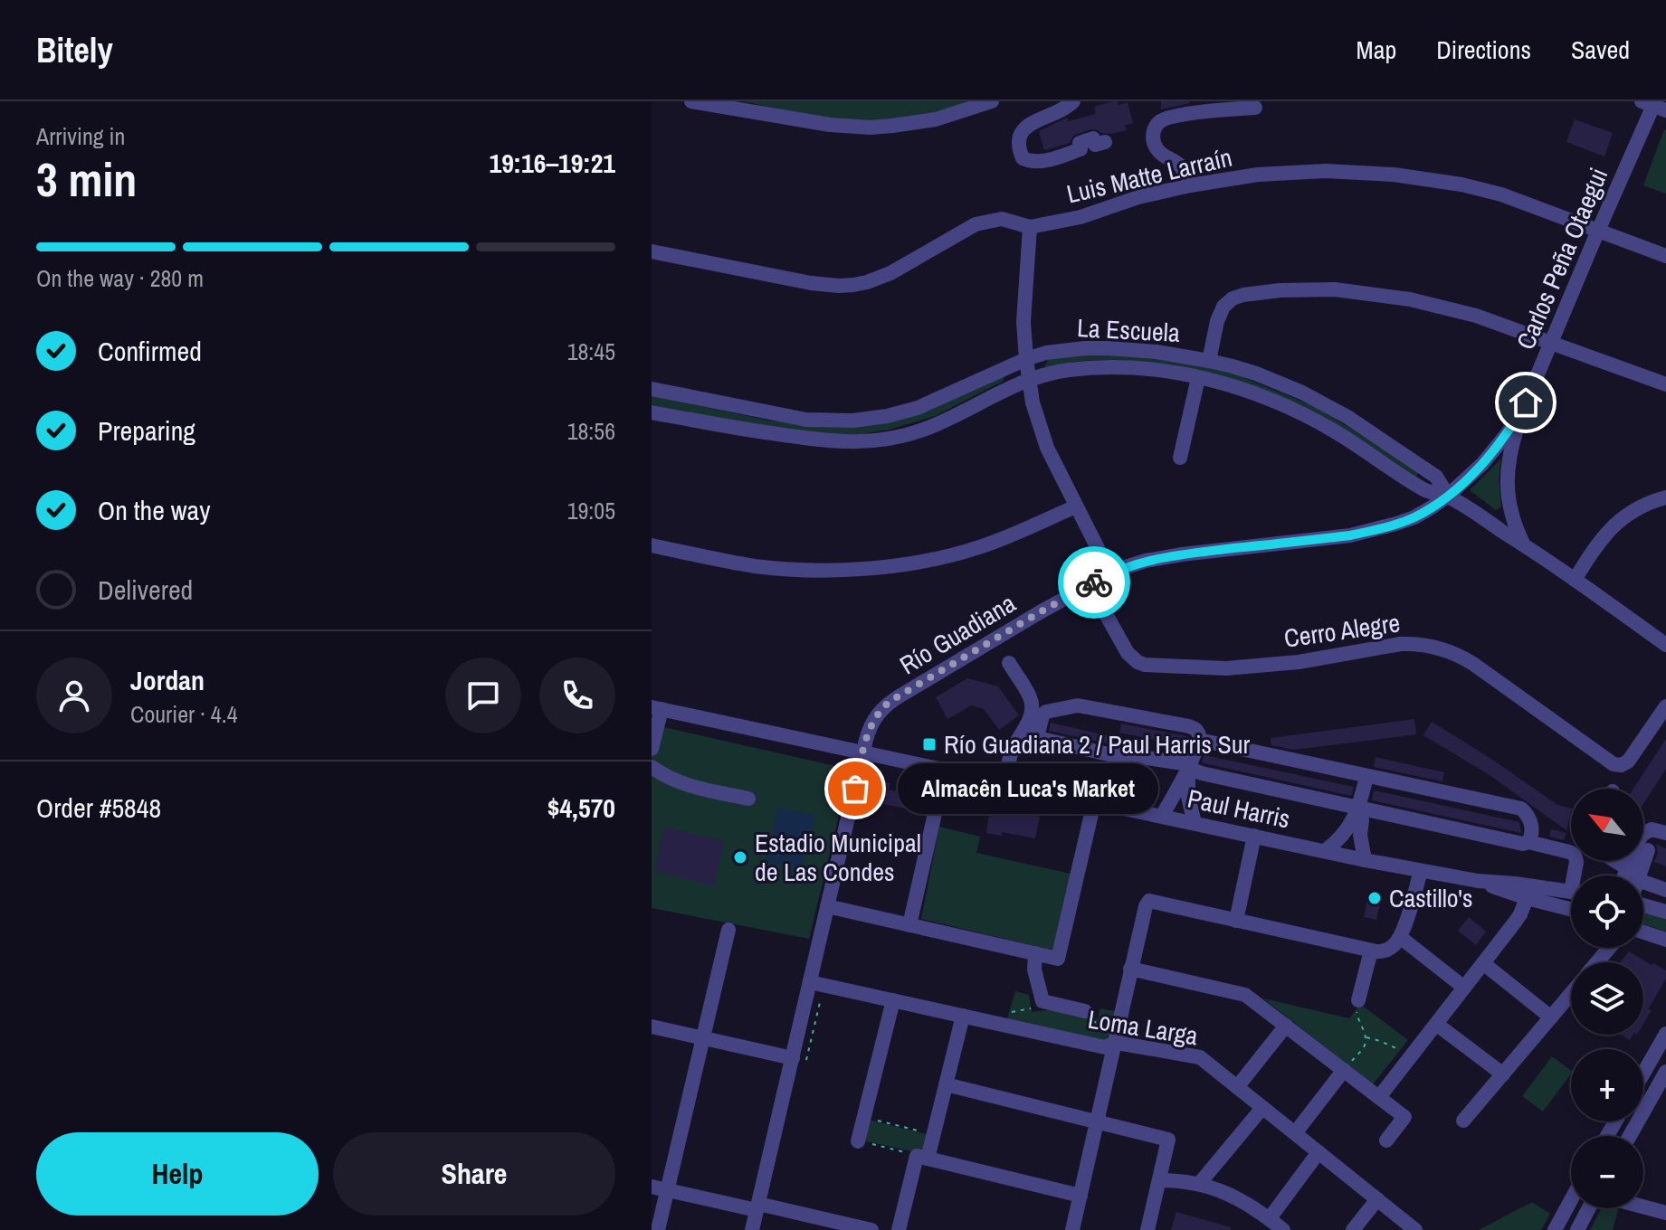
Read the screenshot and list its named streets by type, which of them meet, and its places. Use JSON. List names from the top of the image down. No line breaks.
{"streets":{"street":["Luis Matte Larraín","Carlos Peña Otaegui","La Escuela","Cerro Alegre","Río Guadiana","Paul Harris","Loma Larga"]},"crossings":[["Luis Matte Larraín","Carlos Peña Otaegui"],["Carlos Peña Otaegui","La Escuela"],["Carlos Peña Otaegui","Río Guadiana"],["La Escuela","Río Guadiana"],["Cerro Alegre","Río Guadiana"],["Río Guadiana","Paul Harris"],["Río Guadiana","Loma Larga"]],"places":{"transit":["Río Guadiana 2 / Paul Harris Sur"],"other":["Almacên Luca's Market","Estadio Municipal de Las Condes","Castillo's"]},"north":"top left","page":{"header":"Bitely","nav":["Map","Directions","Saved"],"heading":["3 min","Arriving in","19:16–19:21"],"panel":["Jordan","Courier · 4.4","Order #5848","$4,570"],"bar":"On the way · 280 m","list":[["Confirmed","18:45"],["Preparing","18:56"],["On the way","19:05"],"Delivered"],"bubble":"Almacên Luca's Market","map_buttons":["+","−"],"buttons":["Help","Share"]}}
